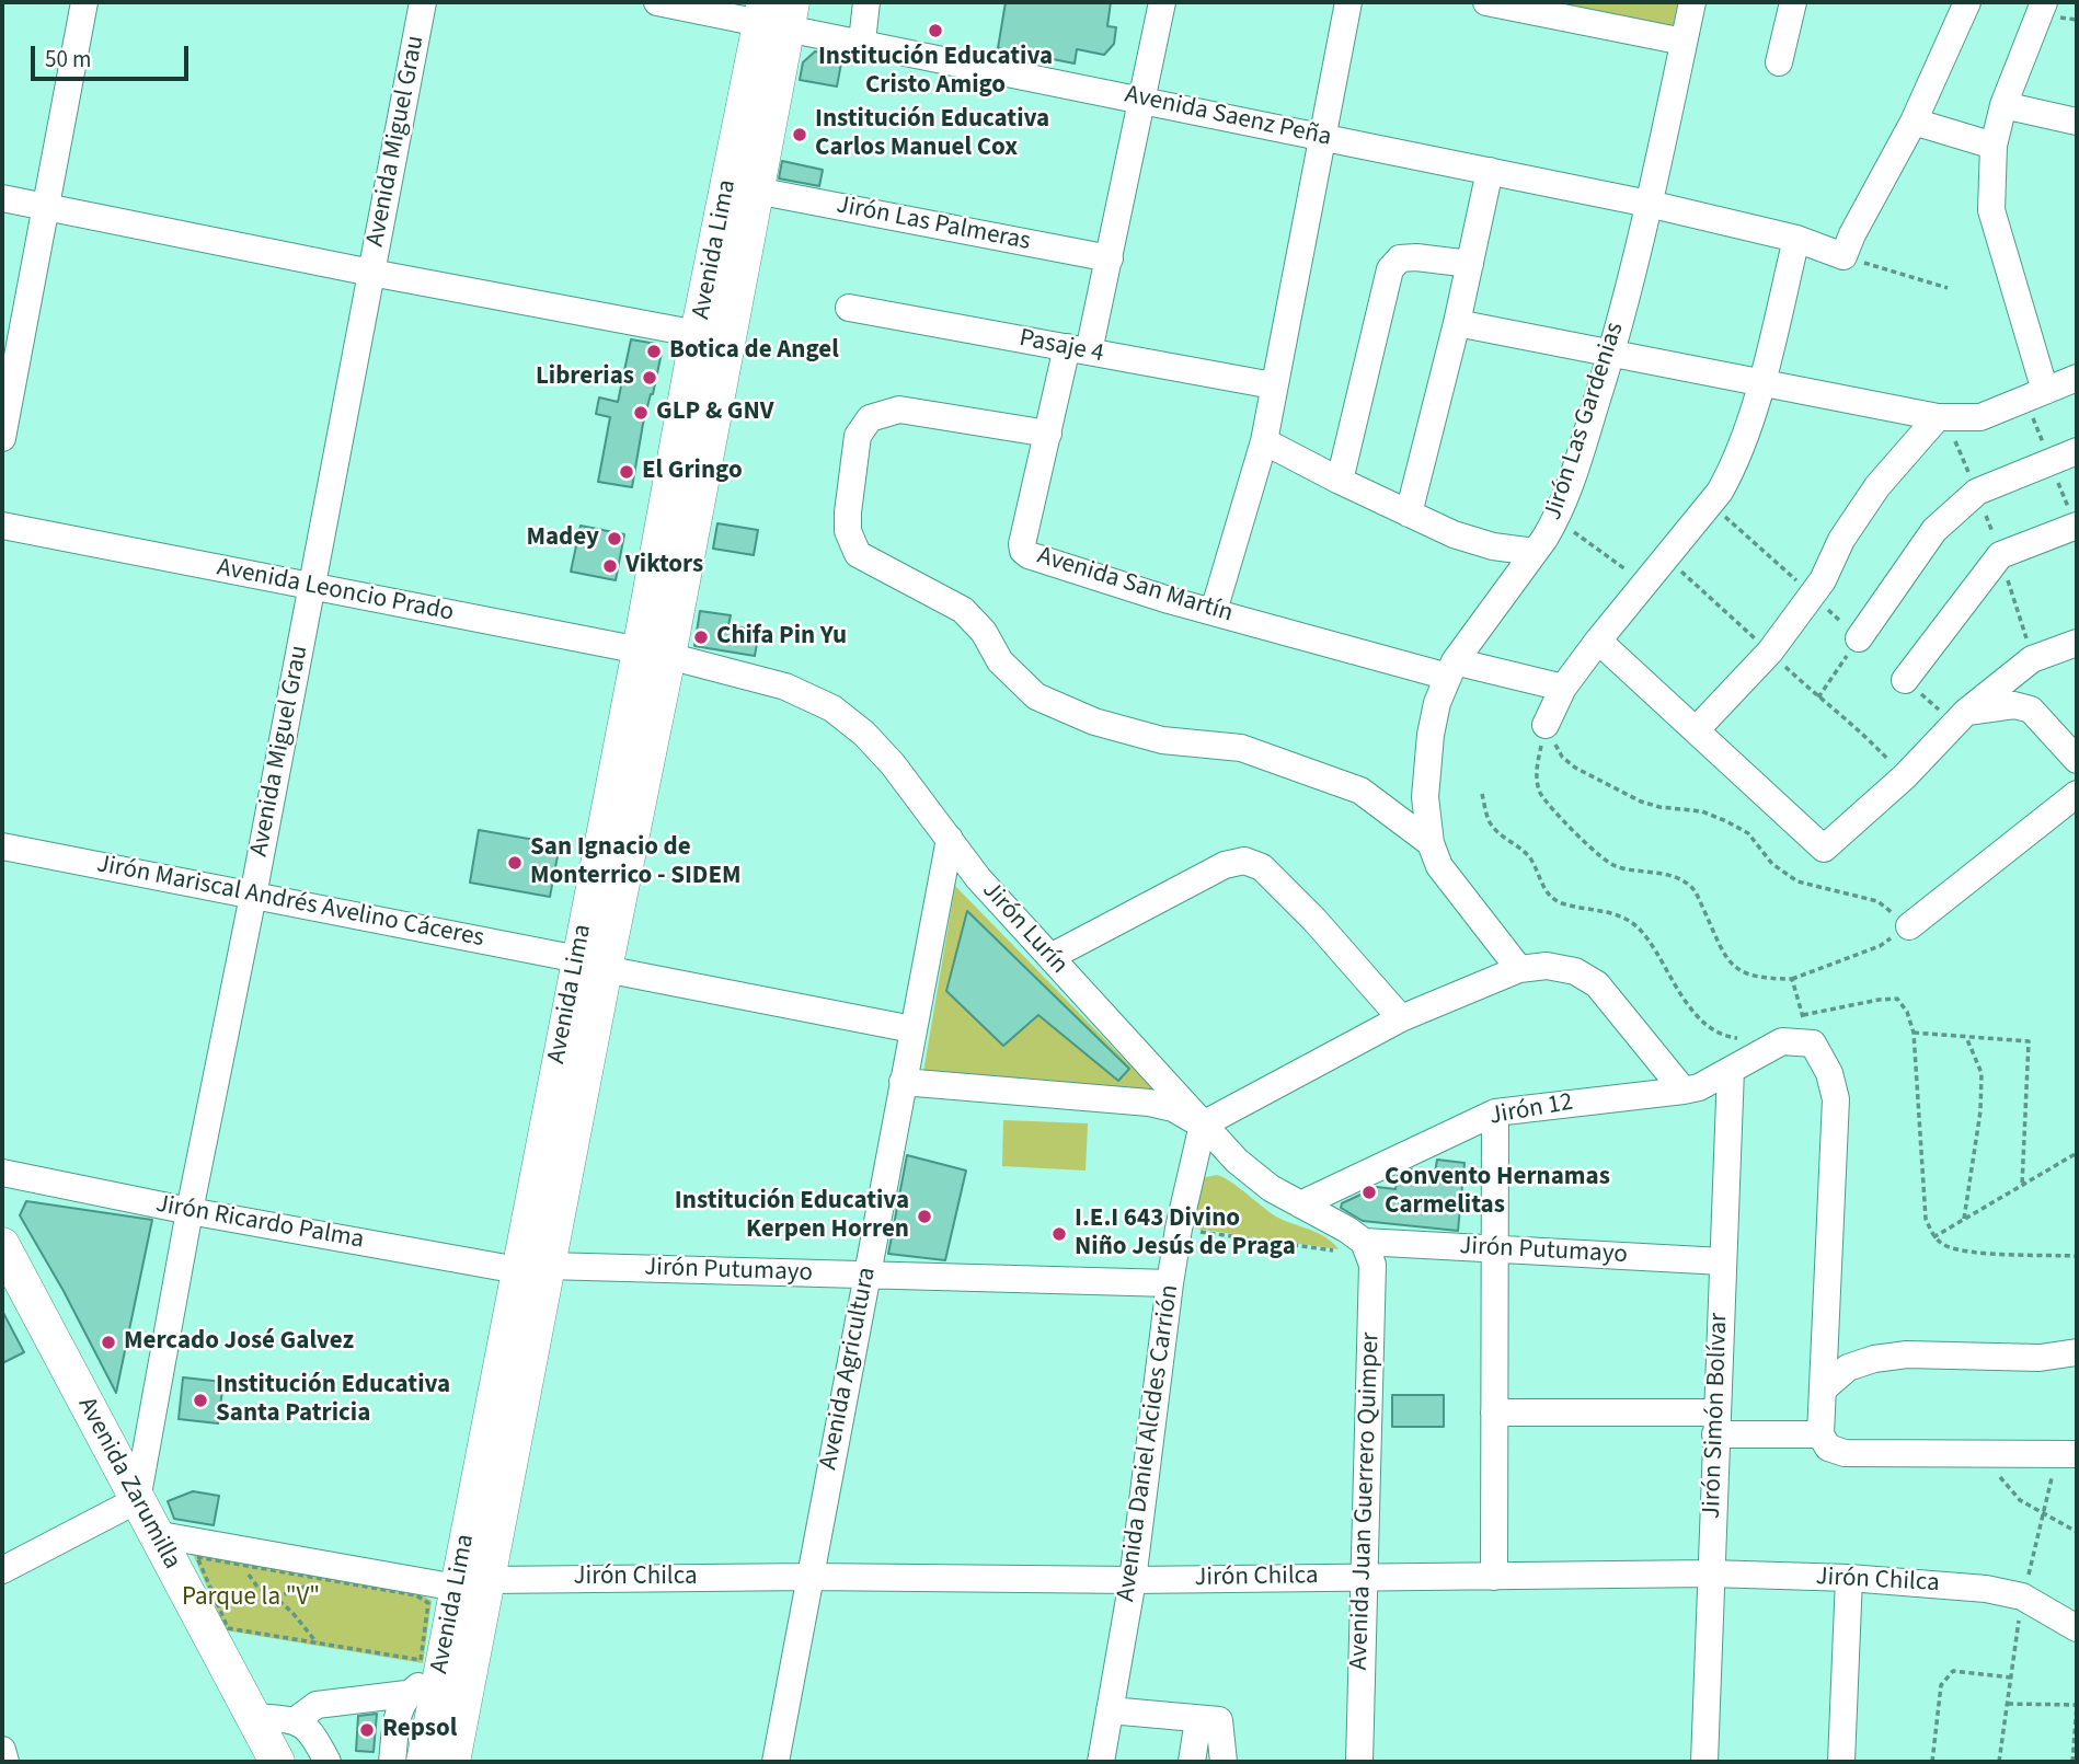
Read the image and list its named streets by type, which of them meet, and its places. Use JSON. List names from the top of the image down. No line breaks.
{"streets":{"main road":["Avenida Lima","Avenida Zarumilla"],"street":["Avenida Saenz Peña","Avenida Miguel Grau","Jirón Las Palmeras","Pasaje 4","Jirón Las Gardenias","Avenida San Martín","Avenida Leoncio Prado","Jirón Mariscal Andrés Avelino Cáceres","Jirón Lurín","Jirón 12","Jirón Ricardo Palma","Jirón Putumayo","Avenida Agricultura","Jirón Simón Bolívar","Avenida Daniel Alcides Carrión","Avenida Juan Guerrero Quimper","Jirón Chilca"]},"crossings":[["Avenida Saenz Peña","Avenida Lima"],["Avenida Saenz Peña","Jirón Las Gardenias"],["Avenida Saenz Peña","Avenida San Martín"],["Avenida Miguel Grau","Avenida Leoncio Prado"],["Avenida Miguel Grau","Jirón Mariscal Andrés Avelino Cáceres"],["Avenida Miguel Grau","Jirón Ricardo Palma"],["Avenida Miguel Grau","Avenida Zarumilla"],["Jirón Las Palmeras","Avenida Lima"],["Jirón Las Palmeras","Avenida San Martín"],["Avenida Lima","Avenida Leoncio Prado"],["Avenida Lima","Jirón Mariscal Andrés Avelino Cáceres"],["Avenida Lima","Jirón Lurín"],["Avenida Lima","Jirón Ricardo Palma"],["Avenida Lima","Jirón Putumayo"],["Avenida Lima","Jirón Chilca"],["Pasaje 4","Avenida San Martín"],["Jirón Las Gardenias","Avenida San Martín"],["Avenida Leoncio Prado","Jirón Lurín"],["Jirón Mariscal Andrés Avelino Cáceres","Avenida Agricultura"],["Jirón Lurín","Jirón 12"],["Jirón Lurín","Jirón Putumayo"],["Jirón Lurín","Avenida Agricultura"],["Jirón Lurín","Avenida Daniel Alcides Carrión"],["Jirón Lurín","Avenida Juan Guerrero Quimper"],["Jirón 12","Jirón Simón Bolívar"],["Jirón Ricardo Palma","Jirón Putumayo"],["Jirón Putumayo","Avenida Agricultura"],["Jirón Putumayo","Jirón Simón Bolívar"],["Jirón Putumayo","Avenida Daniel Alcides Carrión"],["Jirón Putumayo","Avenida Juan Guerrero Quimper"],["Avenida Agricultura","Jirón Chilca"],["Jirón Simón Bolívar","Jirón Chilca"],["Avenida Daniel Alcides Carrión","Jirón Chilca"],["Avenida Zarumilla","Jirón Chilca"],["Avenida Juan Guerrero Quimper","Jirón Chilca"]],"parks":["Parque la \"V\""],"places":["Institución Educativa Cristo Amigo","Institución Educativa Carlos Manuel Cox","Botica de Angel","Librerias","GLP & GNV","El Gringo","Madey","Viktors","Chifa Pin Yu","San Ignacio de Monterrico - SIDEM","Convento Hernamas Carmelitas","Institución Educativa Kerpen Horren","I.E.I 643 Divino Niño Jesús de Praga","Mercado José Galvez","Institución Educativa Santa Patricia","Repsol"],"scale_bar":"50 m"}
